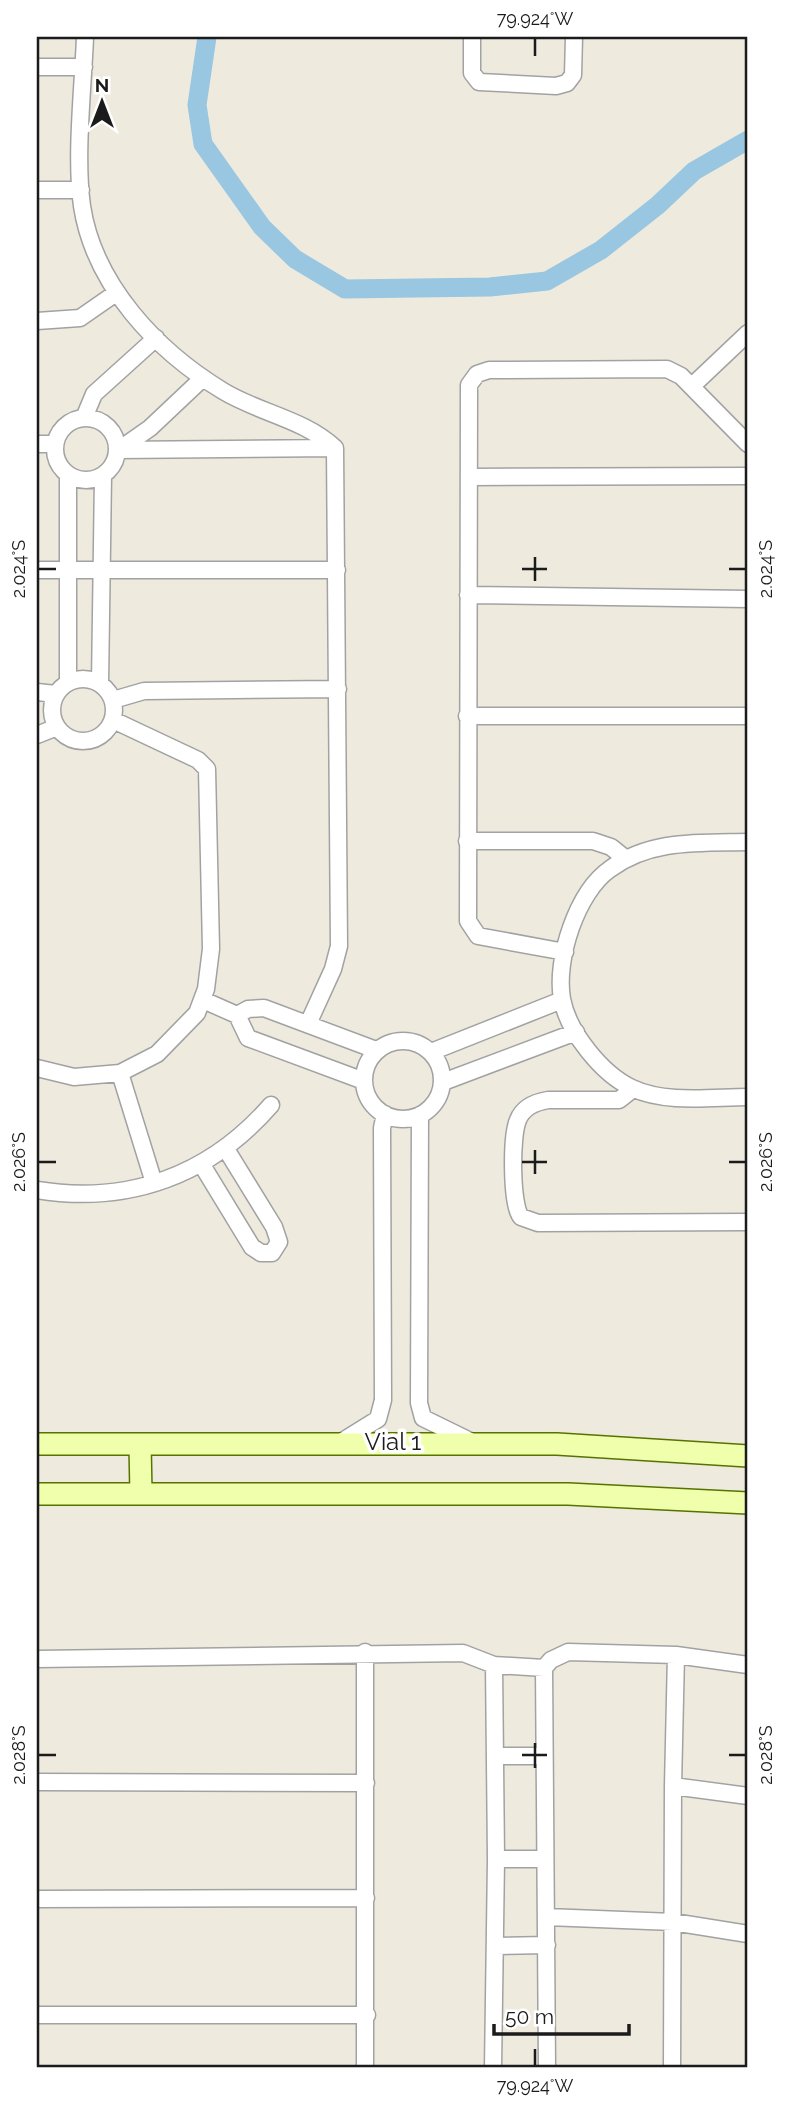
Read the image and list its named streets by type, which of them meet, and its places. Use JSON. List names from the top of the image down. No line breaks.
{"streets":{"street":["Vial 1"]},"scale_bar":"50 m","north":"top","coordinates":["79.924°W","2.024°S","2.026°S","2.028°S"]}
